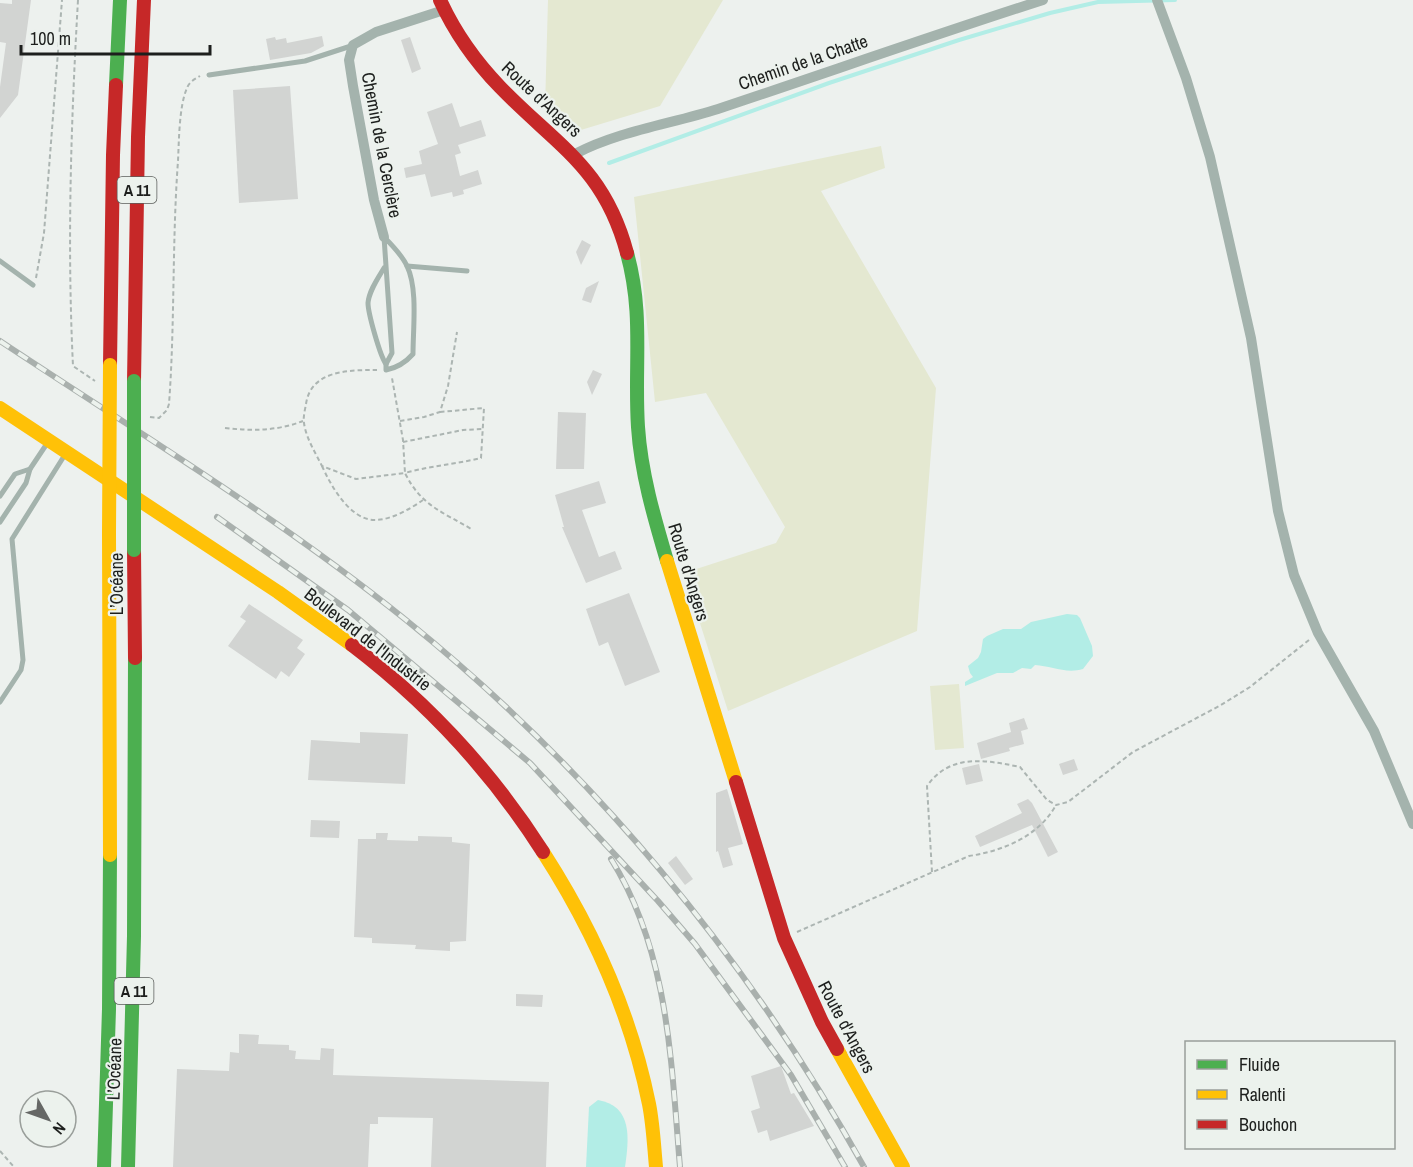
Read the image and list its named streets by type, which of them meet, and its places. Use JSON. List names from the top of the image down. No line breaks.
{"streets":{"main road":["Route d'Angers","A 11","L’Océane","Boulevard de l'Industrie"],"street":["Chemin de la Chatte","Chemin de la Cerclère"]},"crossings":[["Chemin de la Chatte","Route d'Angers"]],"legend":["Fluide","Ralenti","Bouchon"],"scale_bar":"100 m","north":"bottom right"}
